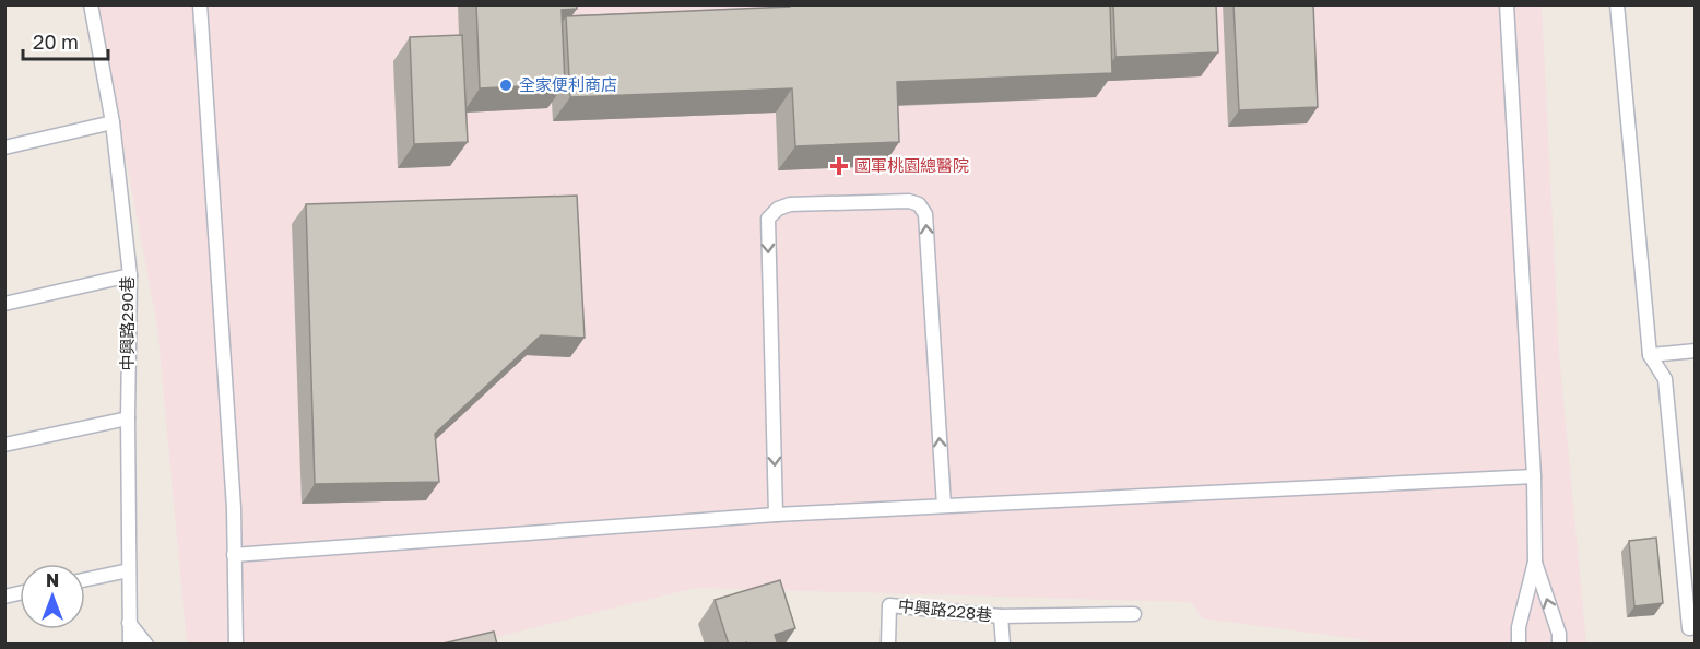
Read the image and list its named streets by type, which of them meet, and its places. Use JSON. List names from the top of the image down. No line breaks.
{"streets":{"lane":["中興路290巷","中興路228巷"]},"places":{"other":["全家便利商店"],"health":["國軍桃園總醫院"]},"scale_bar":"20 m","north":"top"}
